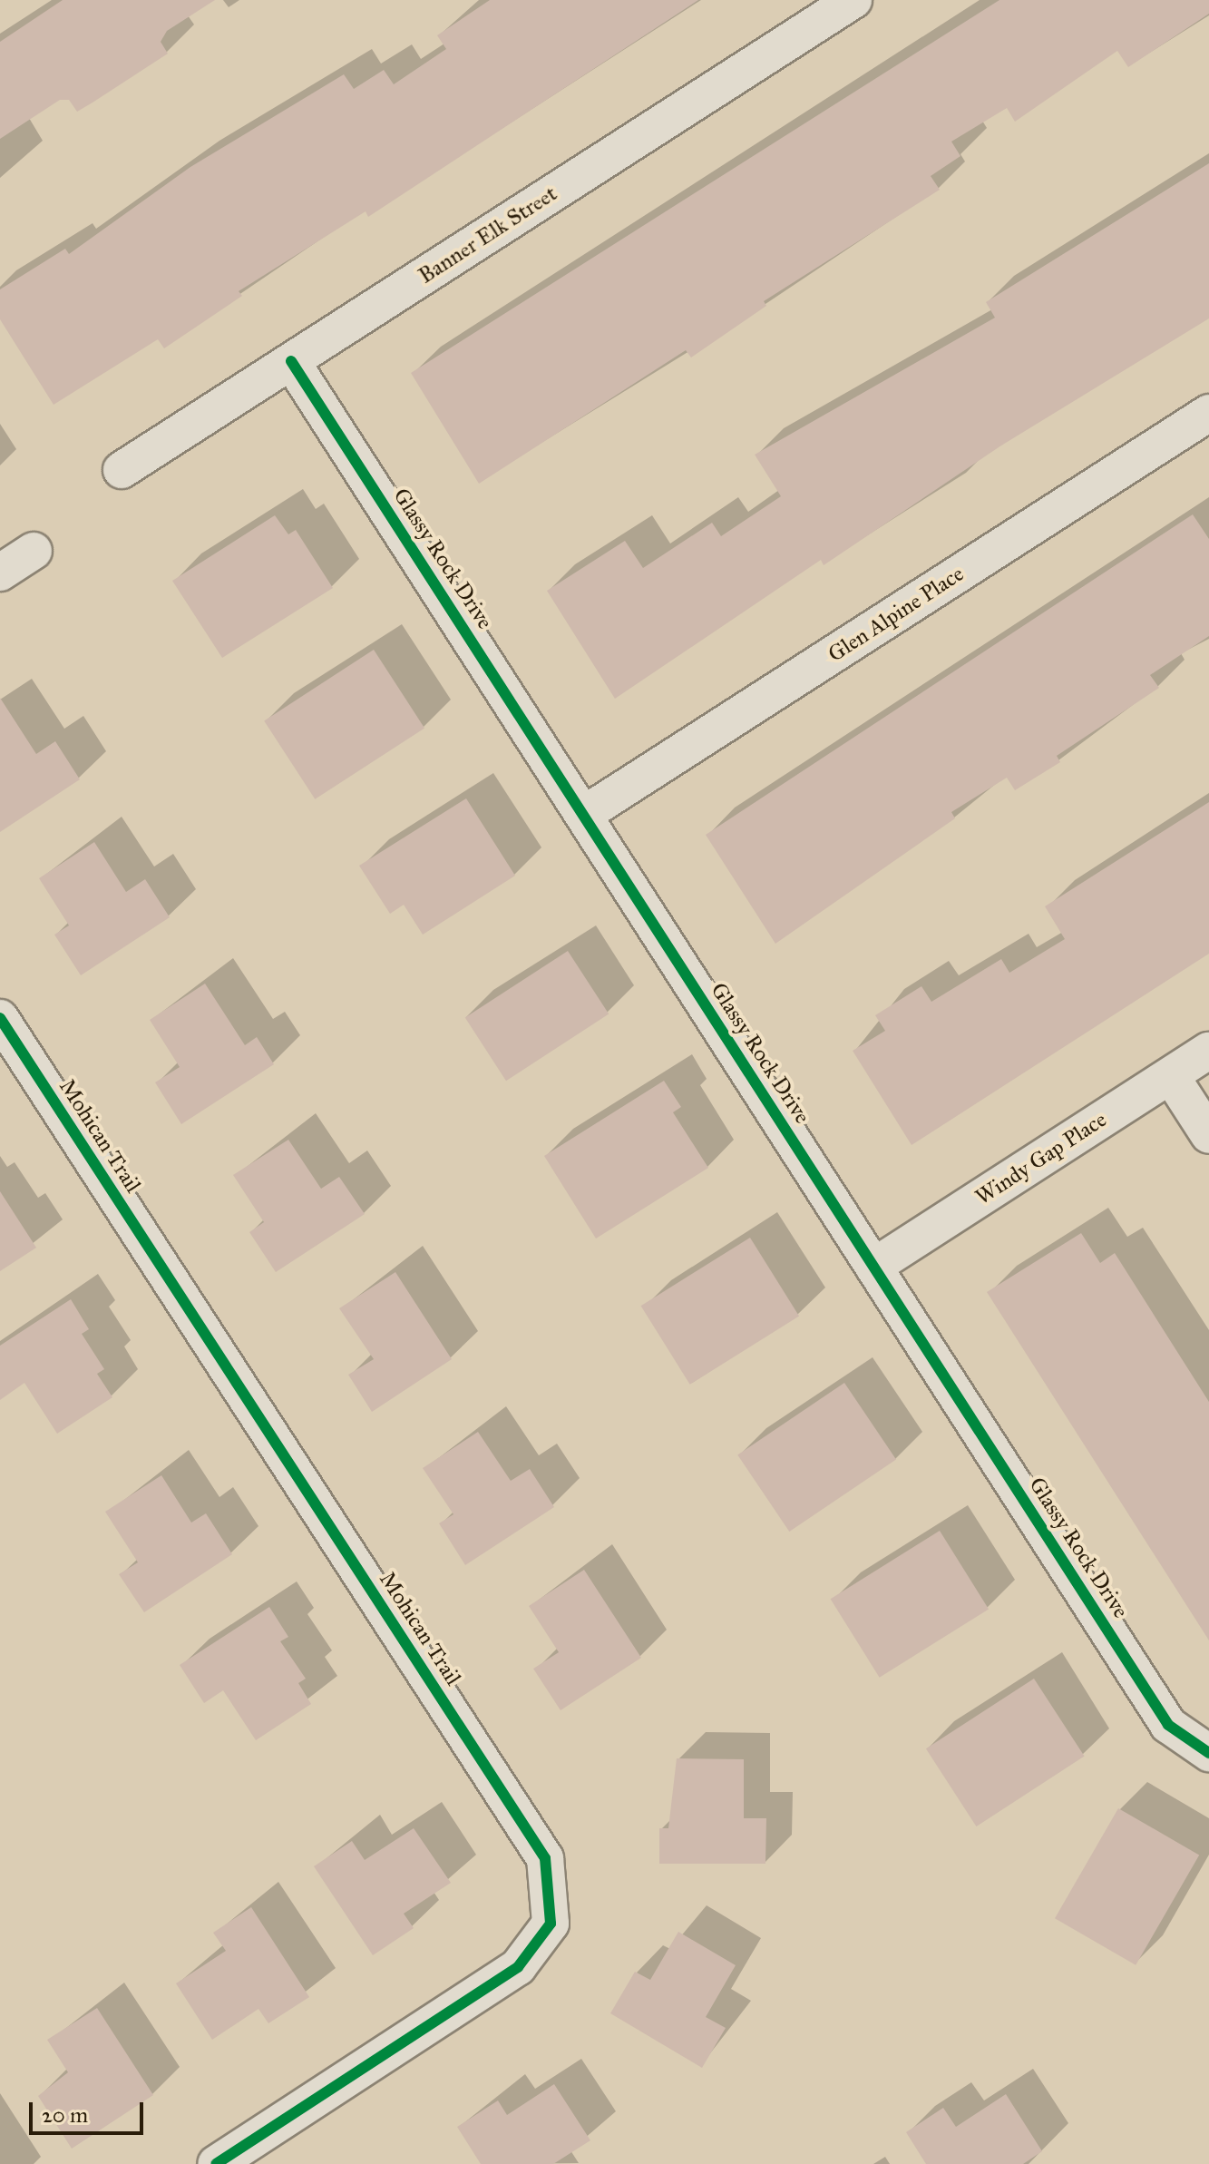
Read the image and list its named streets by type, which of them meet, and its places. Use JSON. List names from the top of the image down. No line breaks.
{"streets":{"street":["Banner Elk Street","Glassy Rock Drive","Glen Alpine Place","Mohican Trail","Windy Gap Place"]},"crossings":[["Banner Elk Street","Glassy Rock Drive"],["Glassy Rock Drive","Glen Alpine Place"],["Glassy Rock Drive","Windy Gap Place"]],"scale_bar":"20 m"}
